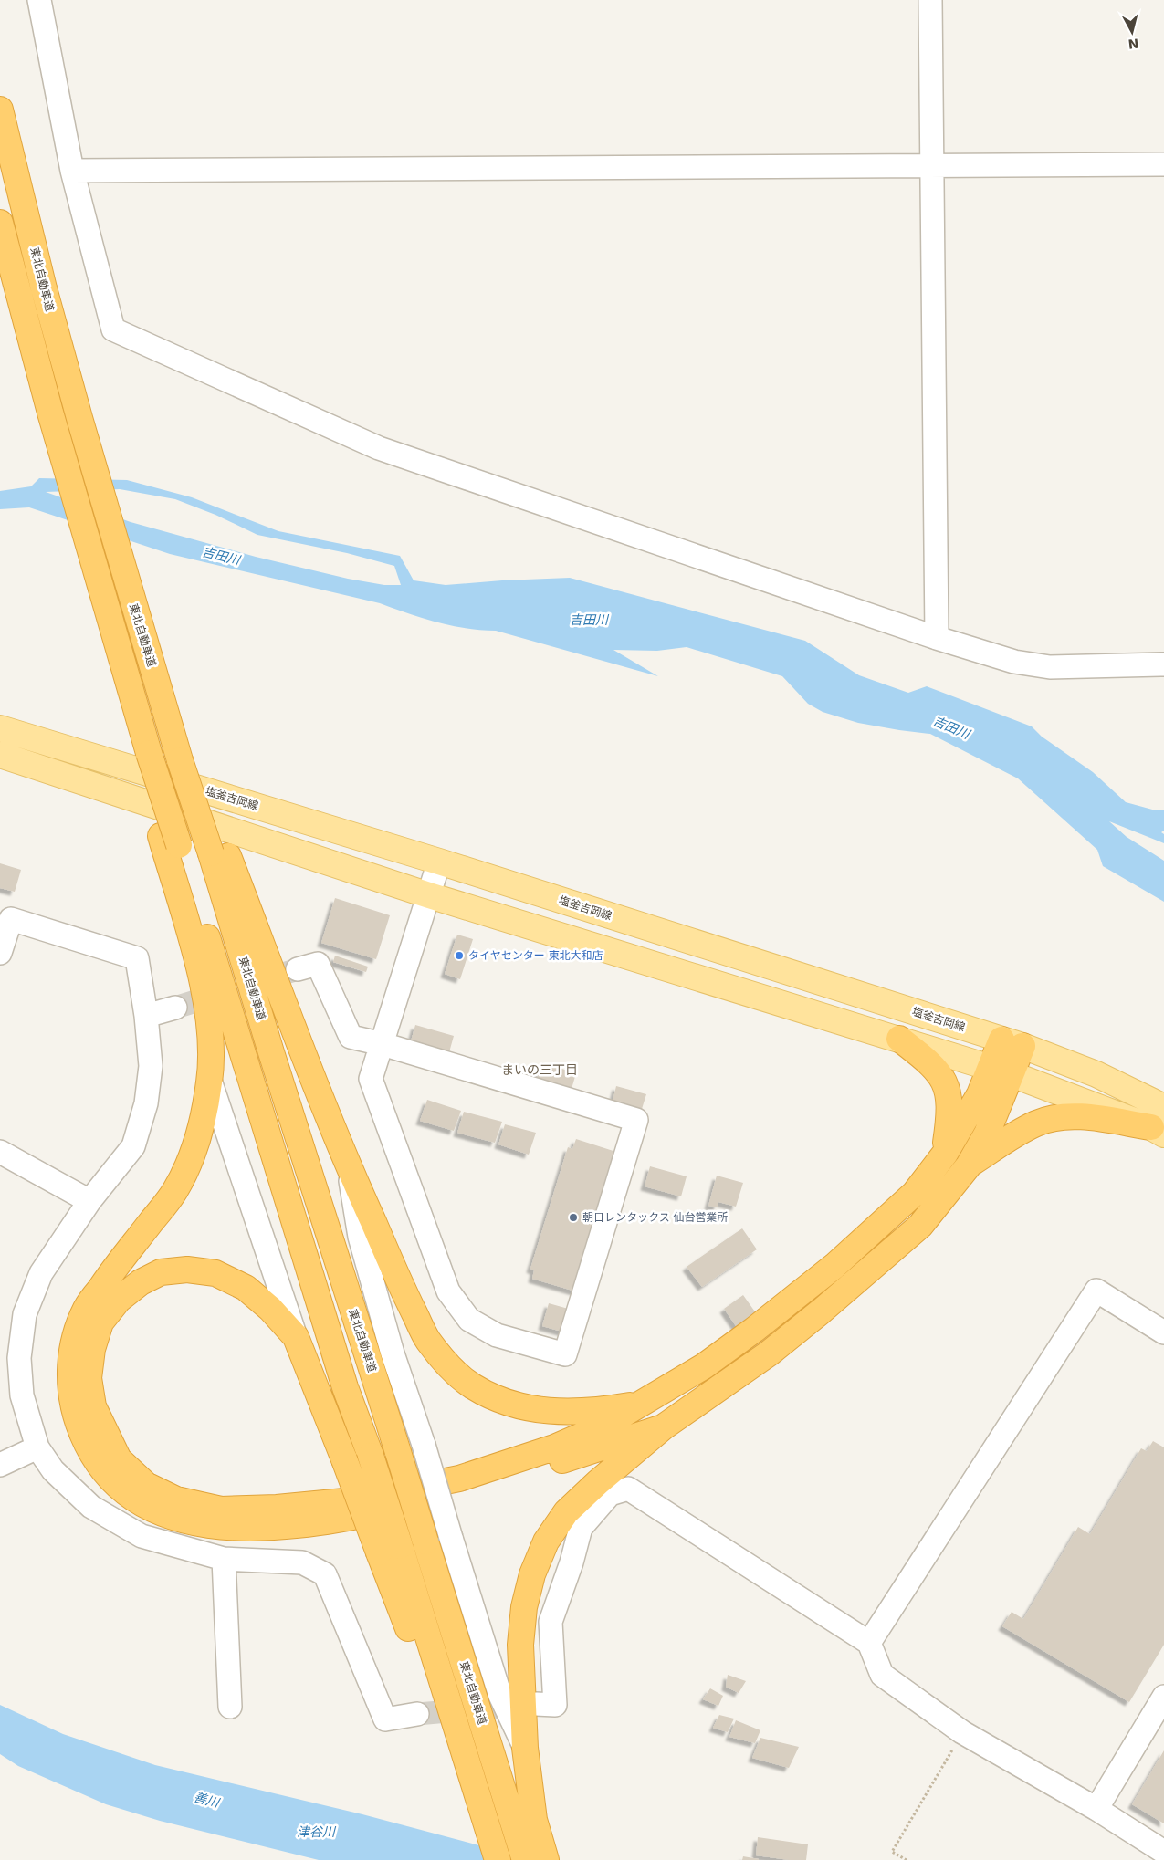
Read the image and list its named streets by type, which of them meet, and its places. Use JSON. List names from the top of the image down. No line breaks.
{"streets":{"highway":["東北自動車道"],"main road":["塩釜吉岡線"]},"districts":["まいの三丁目"],"water":["吉田川","善川","津谷川"],"places":["タイヤセンター 東北大和店","朝日レンタックス 仙台営業所"],"north":"bottom"}
